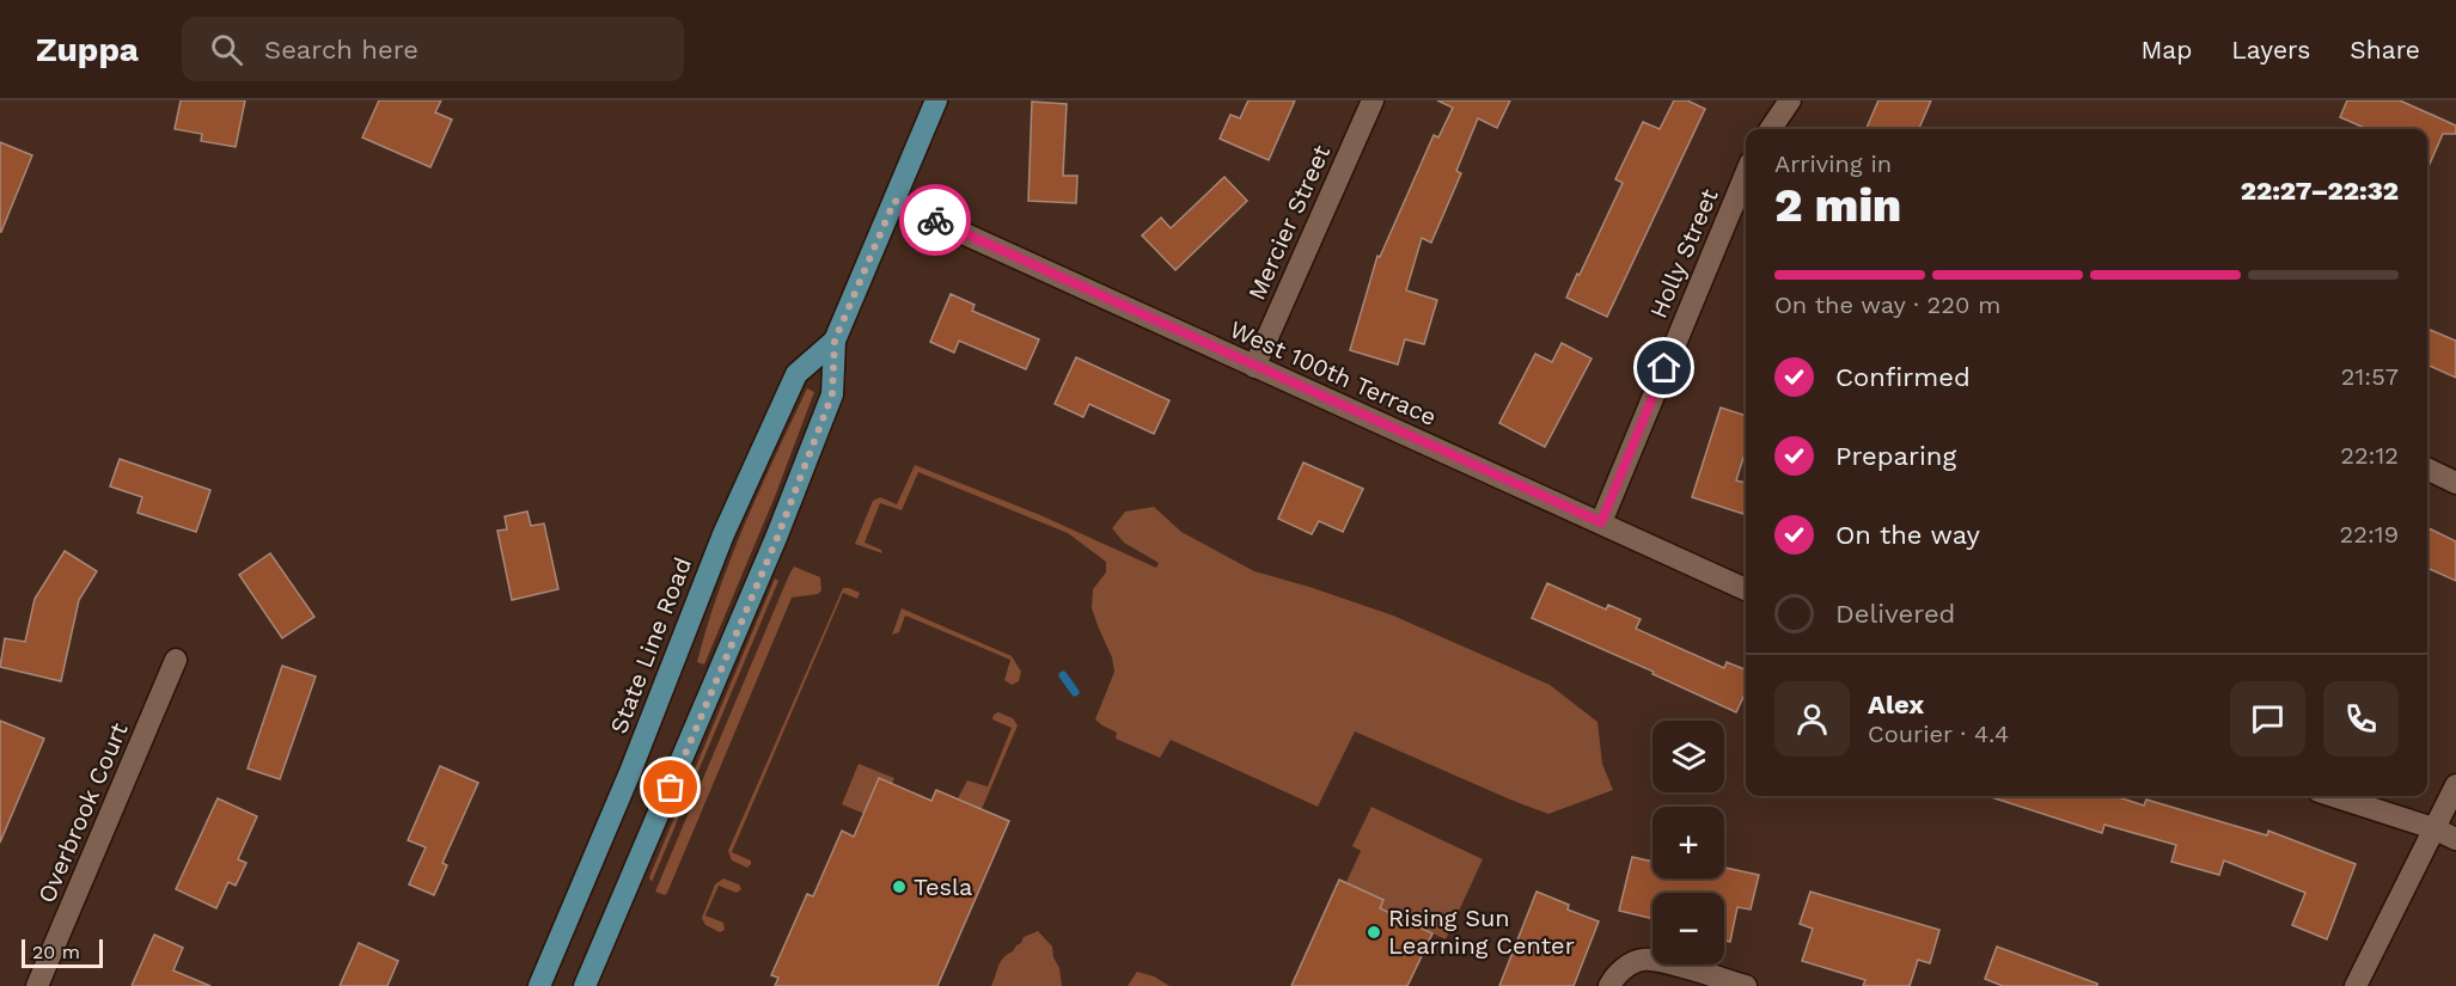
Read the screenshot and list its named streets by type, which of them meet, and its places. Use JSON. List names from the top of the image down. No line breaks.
{"streets":{"main road":["State Line Road"],"street":["Mercier Street","Holly Street","West 100th Terrace","Overbrook Court"]},"crossings":[["Mercier Street","West 100th Terrace"],["Holly Street","West 100th Terrace"],["West 100th Terrace","State Line Road"]],"places":["Tesla","Rising Sun Learning Center"],"scale_bar":"20 m","page":{"header":"Zuppa","search":"Search here","nav":["Map","Layers","Share"],"heading":["2 min","Arriving in","22:27–22:32"],"panel":["Alex","Courier · 4.4"],"bar":"On the way · 220 m","list":[["Confirmed","21:57"],["Preparing","22:12"],["On the way","22:19"],"Delivered"],"map_buttons":["+","−"],"scale":"20 m"}}
